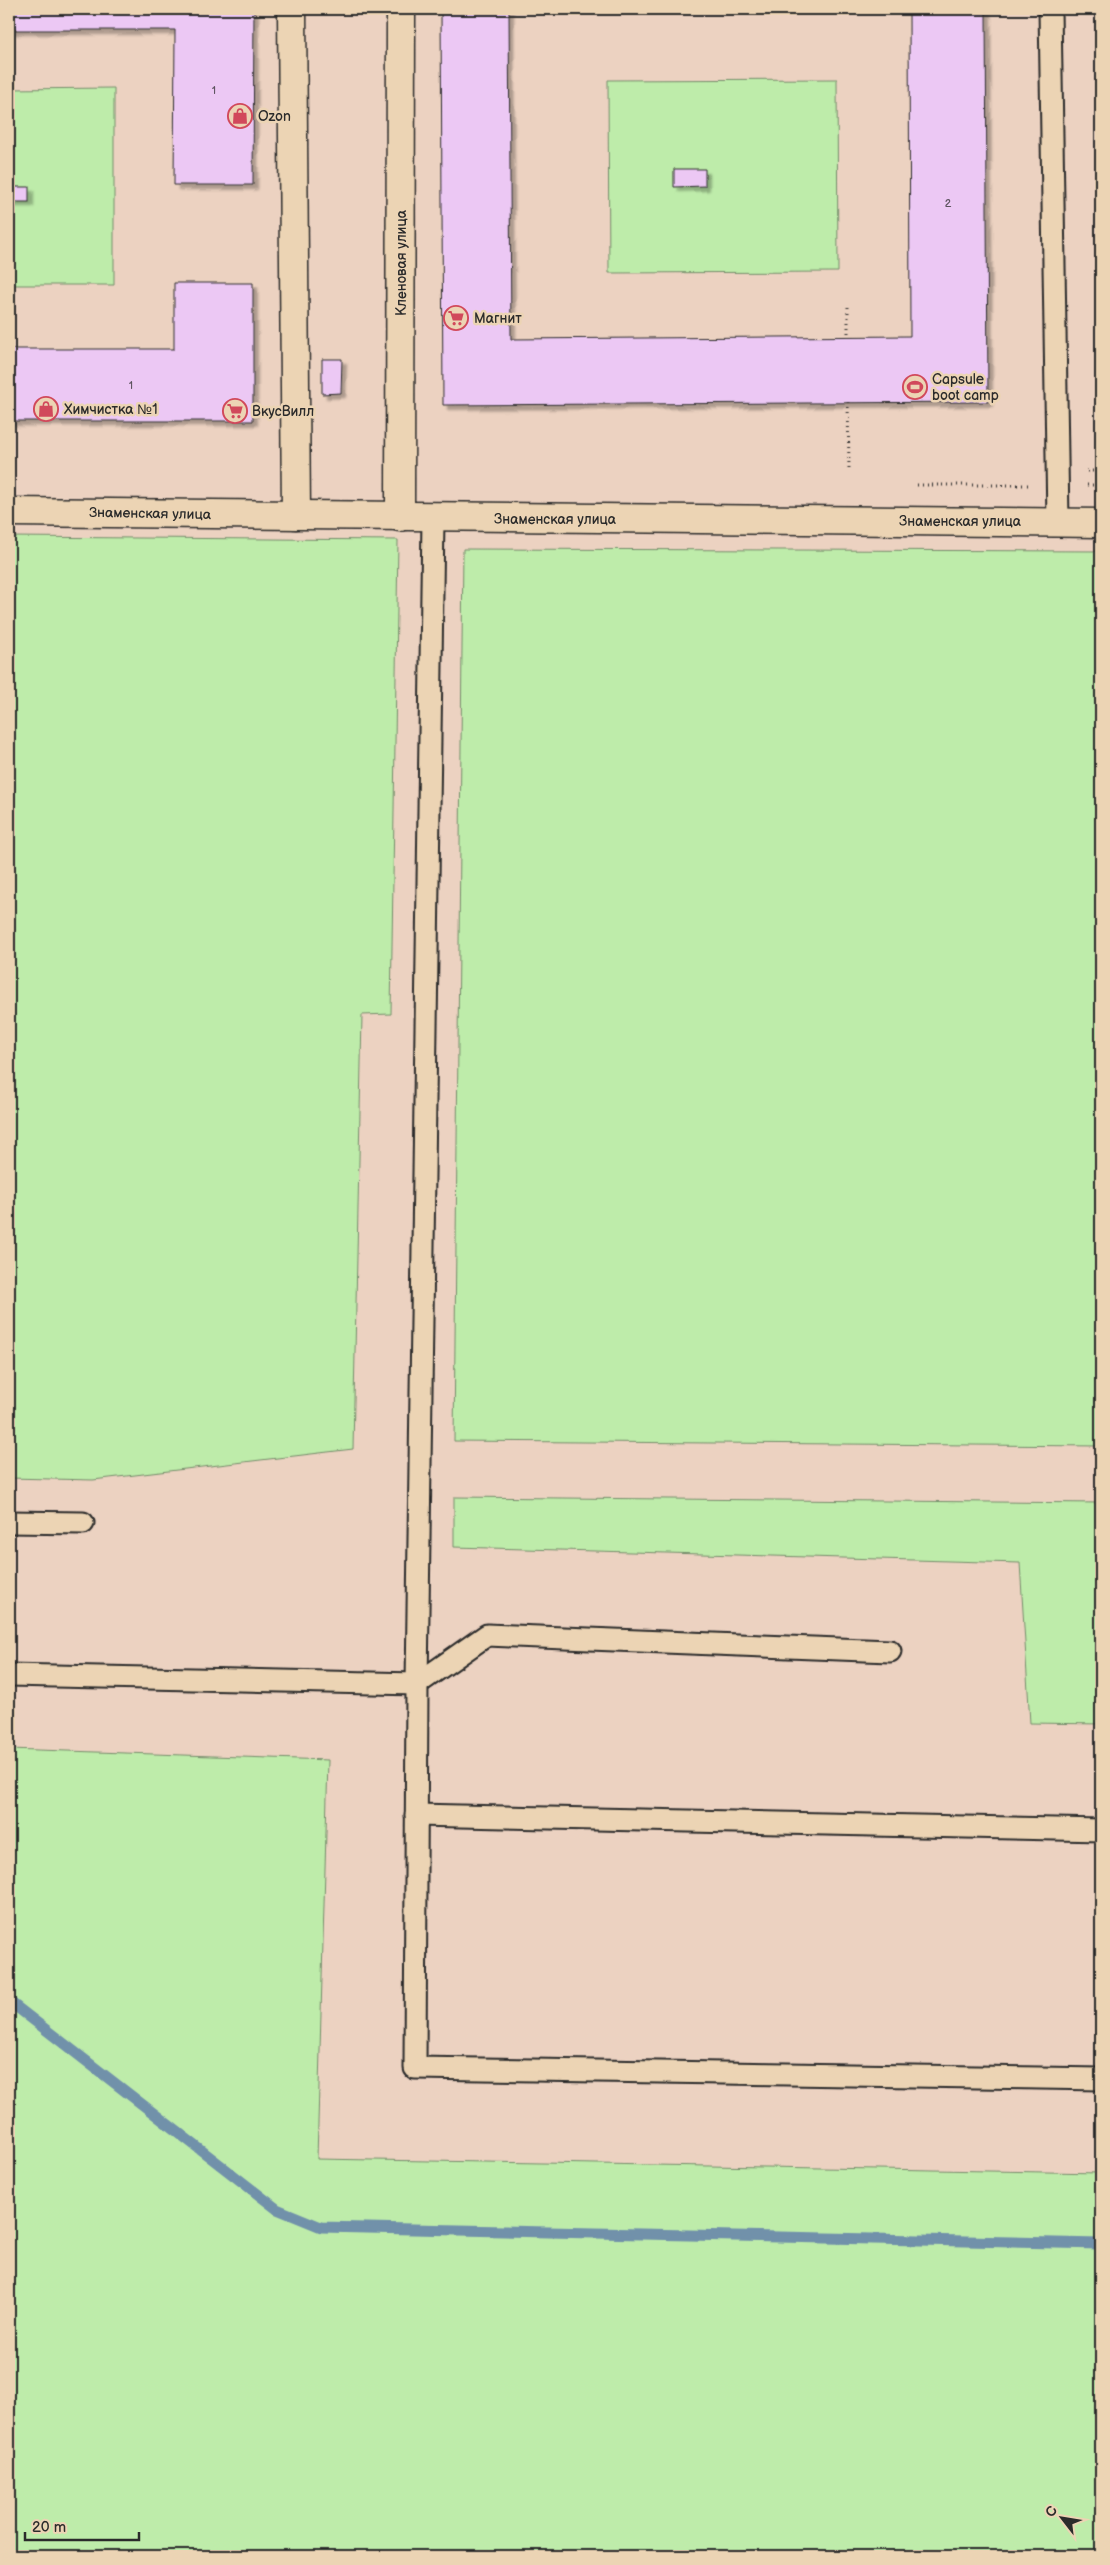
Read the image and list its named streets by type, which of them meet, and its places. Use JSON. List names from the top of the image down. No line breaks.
{"streets":{"street":["Кленовая улица","Знаменская улица"]},"crossings":[["Кленовая улица","Знаменская улица"]],"places":{"shop":["Ozon","Химчистка №1"],"supermarket":["Магнит","ВкусВилл"],"sports":["Capsule boot camp"]},"house_numbers":["1","2","1"],"scale_bar":"20 m","north":"top left"}
